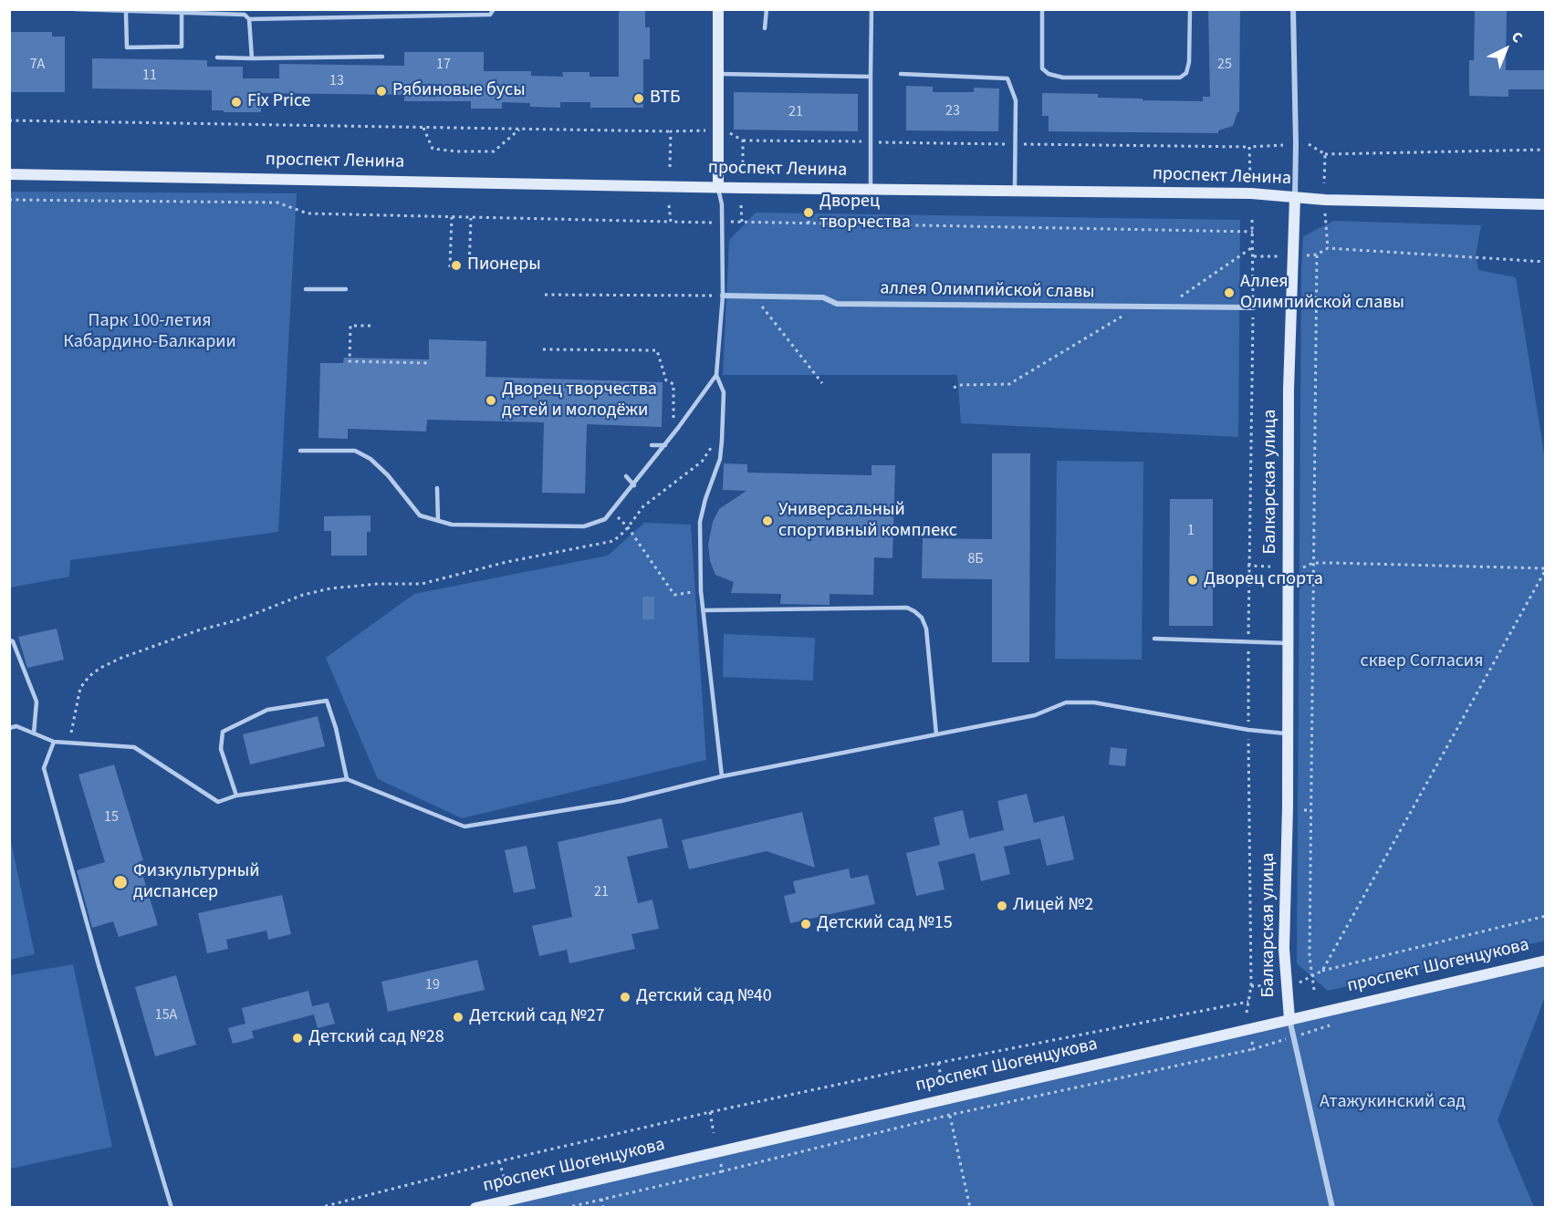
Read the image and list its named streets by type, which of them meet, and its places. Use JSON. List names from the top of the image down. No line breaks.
{"streets":{"main road":["проспект Ленина","Балкарская улица","проспект Шогенцукова"],"street":["аллея Олимпийской славы"]},"crossings":[["проспект Ленина","Балкарская улица"],["Балкарская улица","проспект Шогенцукова"]],"parks":["Парк 100-летия Кабардино-Балкарии","сквер Согласия","Атажукинский сад"],"places":["Рябиновые бусы","ВТБ","Fix Price","Дворец творчества","Пионеры","Аллея Олимпийской славы","Дворец творчества детей и молодёжи","Универсальный спортивный комплекс","Дворец спорта","Физкультурный диспансер","Лицей №2","Детский сад №15","Детский сад №40","Детский сад №27","Детский сад №28"],"house_numbers":["7А","17","25","11","13","23","21","1","8Б","15","21","19","15А"],"north":"top right"}
